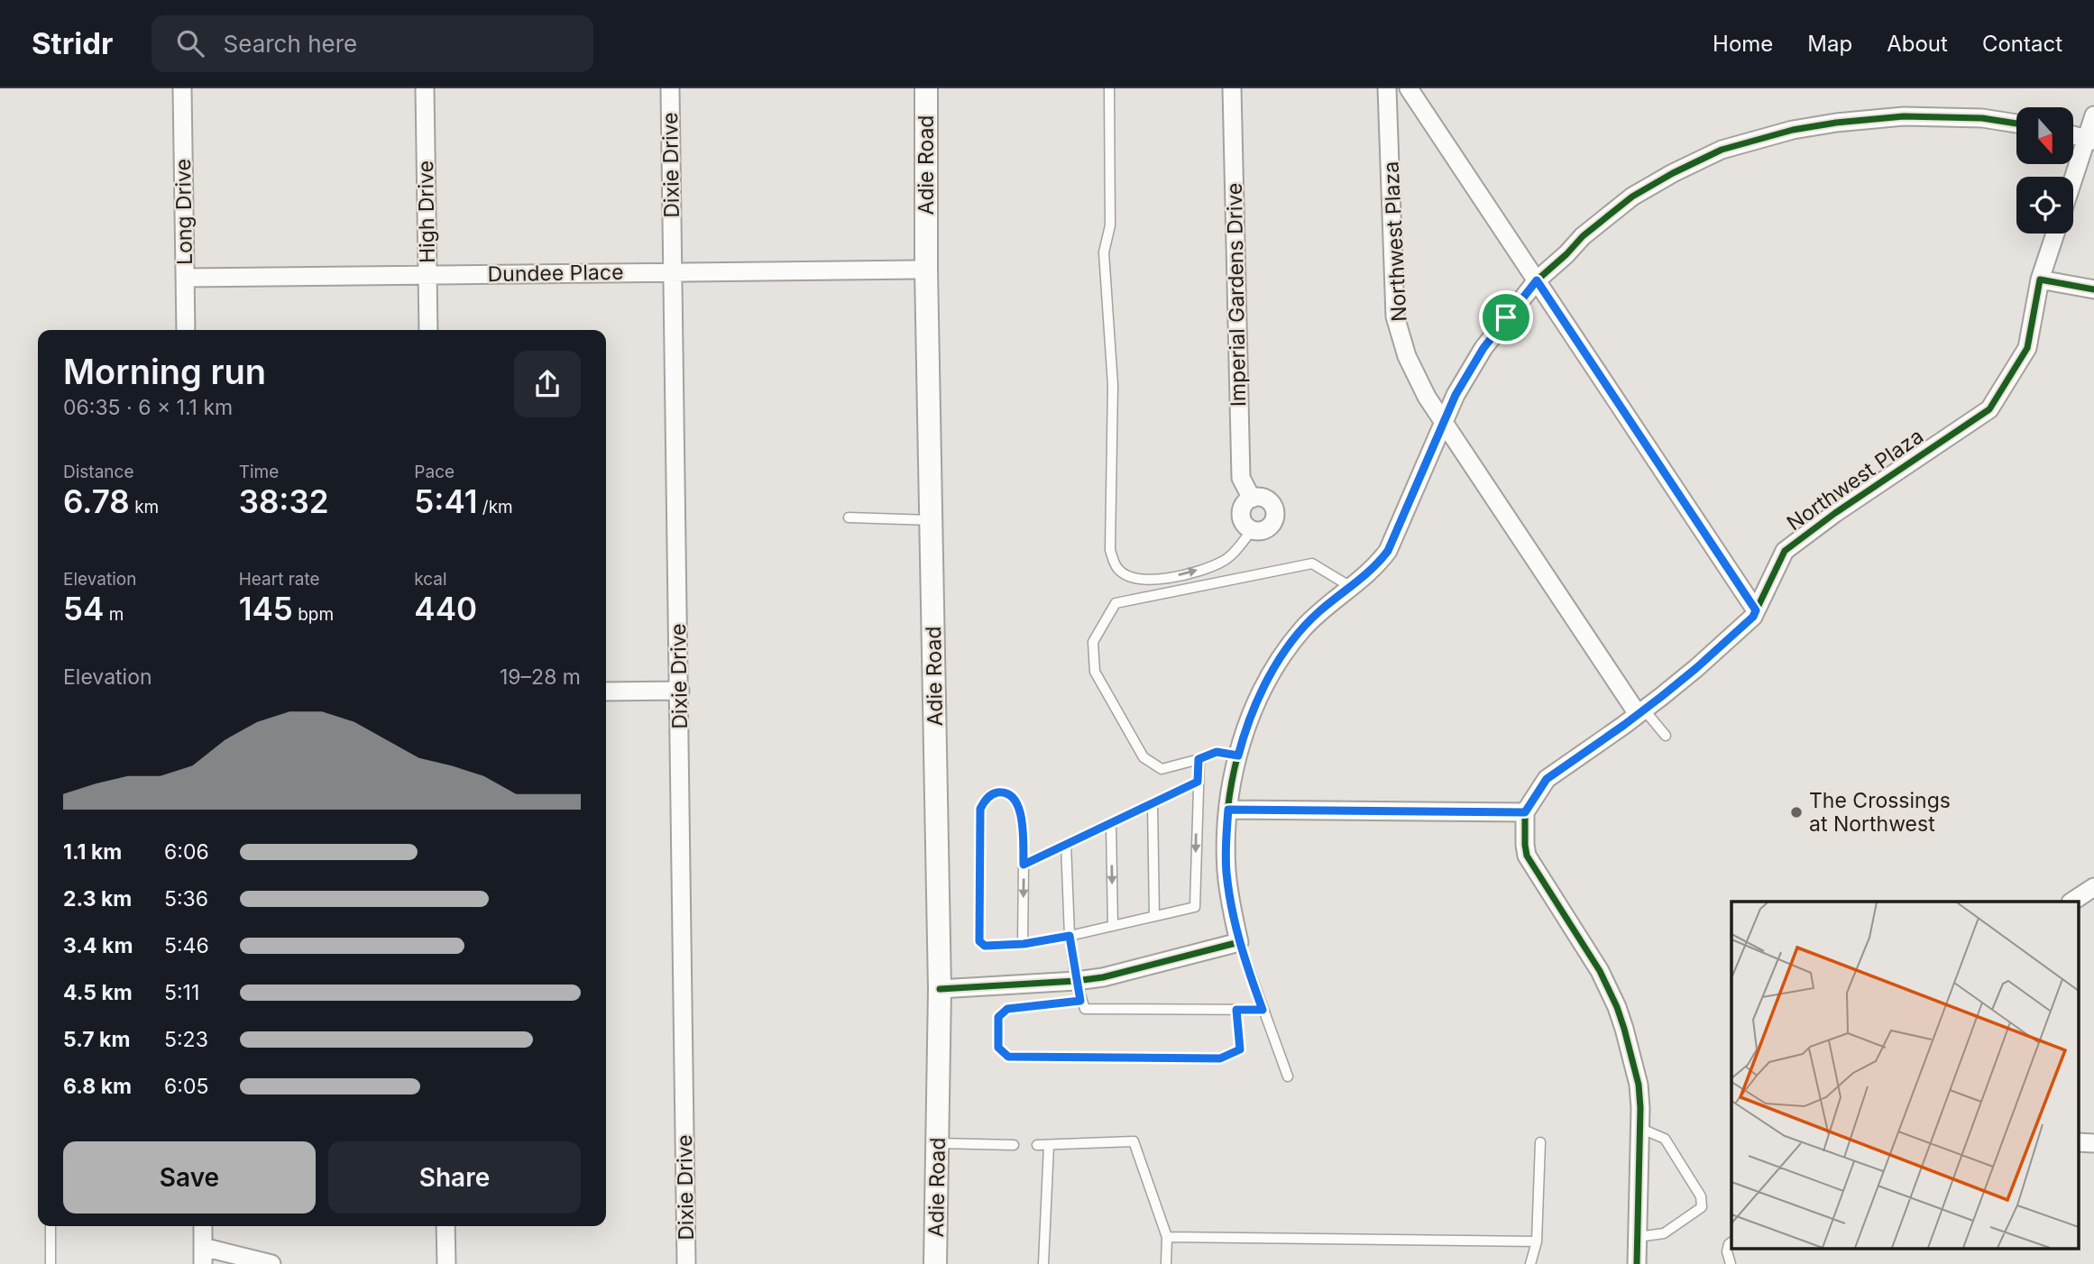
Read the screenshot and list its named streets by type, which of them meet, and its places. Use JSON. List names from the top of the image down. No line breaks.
{"streets":{"street":["Dixie Drive","Adie Road","Long Drive","High Drive","Northwest Plaza","Dundee Place","Imperial Gardens Drive"]},"crossings":[["Dixie Drive","Dundee Place"],["Adie Road","Dundee Place"],["Long Drive","Dundee Place"],["High Drive","Dundee Place"]],"places":["The Crossings at Northwest"],"north":"bottom","page":{"header":"Stridr","search":"Search here","nav":["Home","Map","About","Contact"],"heading":["Morning run","06:35 · 6 × 1.1 km"],"stats":[["Distance","6.78 km"],["Time","38:32"],["Pace","5:41 /km"],["Elevation","54 m"],["Heart rate","145 bpm"],["kcal","440"]],"chart":["Elevation","19–28 m"],"list":[{"name":"1.1 km","note":"6:06"},{"name":"2.3 km","note":"5:36"},{"name":"3.4 km","note":"5:46"},{"name":"4.5 km","note":"5:11"},{"name":"5.7 km","note":"5:23"},{"name":"6.8 km","note":"6:05"}],"buttons":["Save","Share"]}}
